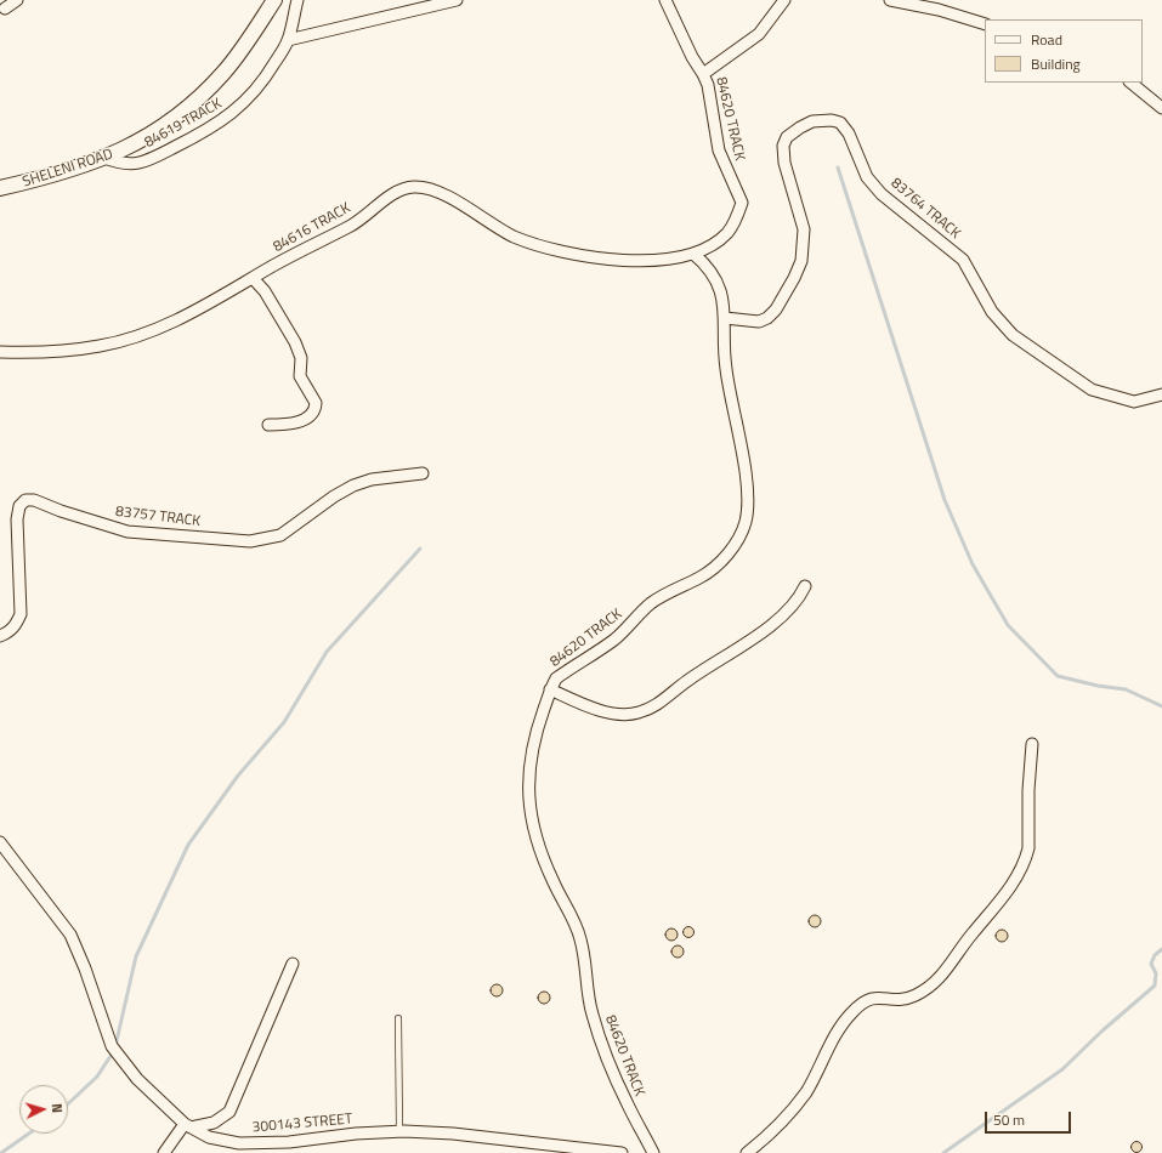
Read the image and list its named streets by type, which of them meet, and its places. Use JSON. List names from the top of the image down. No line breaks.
{"streets":{"street":["84620 TRACK","84619 TRACK","SHELENI ROAD","83764 TRACK","84616 TRACK","83757 TRACK","300143 STREET"]},"crossings":[["84620 TRACK","83764 TRACK"],["84620 TRACK","84616 TRACK"],["84619 TRACK","SHELENI ROAD"]],"legend":["Road","Building"],"scale_bar":"50 m","north":"right"}
